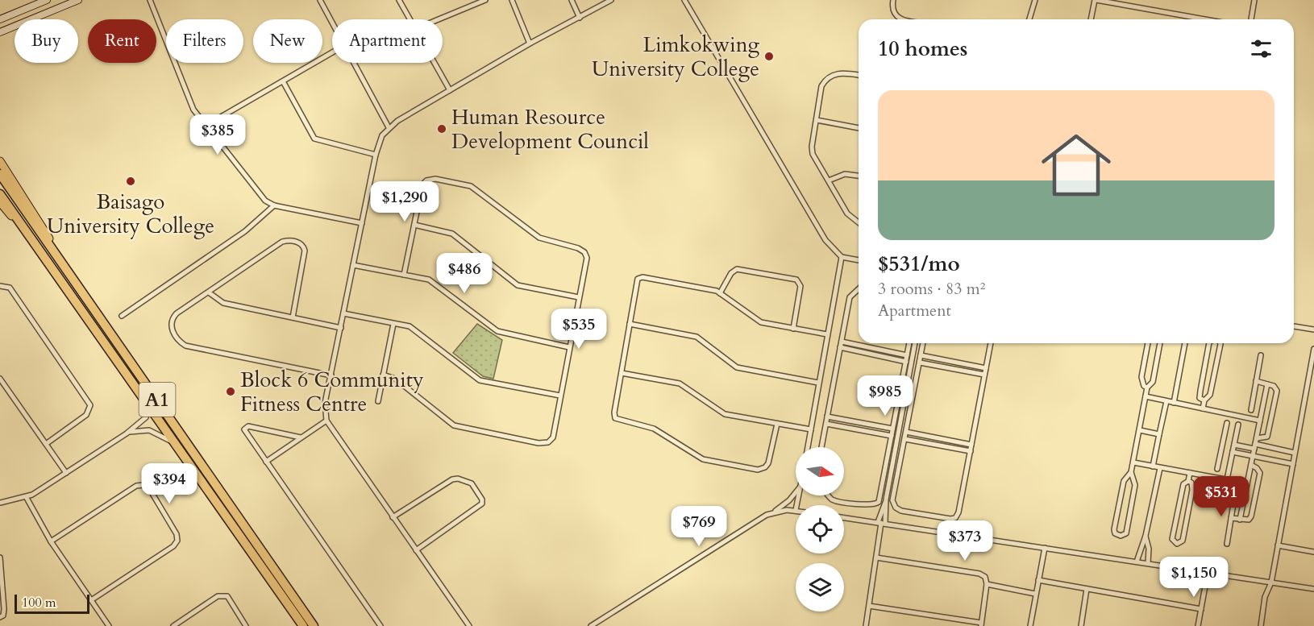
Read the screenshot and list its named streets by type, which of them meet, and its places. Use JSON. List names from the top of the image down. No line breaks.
{"streets":{"highway":["A1"]},"places":["Limkokwing University College","Human Resource Development Council","Baisago University College","Block 6 Community Fitness Centre"],"scale_bar":"100 m","north":"right","page":{"chip":["Buy","Rent","Filters","New","Apartment"],"heading":"10 homes","list":[{"name":"$531/mo","note":"3 rooms · 83 m² · Apartment"}],"price":["$385","$1,290","$486","$535","$985","$394","$531","$769","$373","$1,150"],"scale":"100 m"}}
